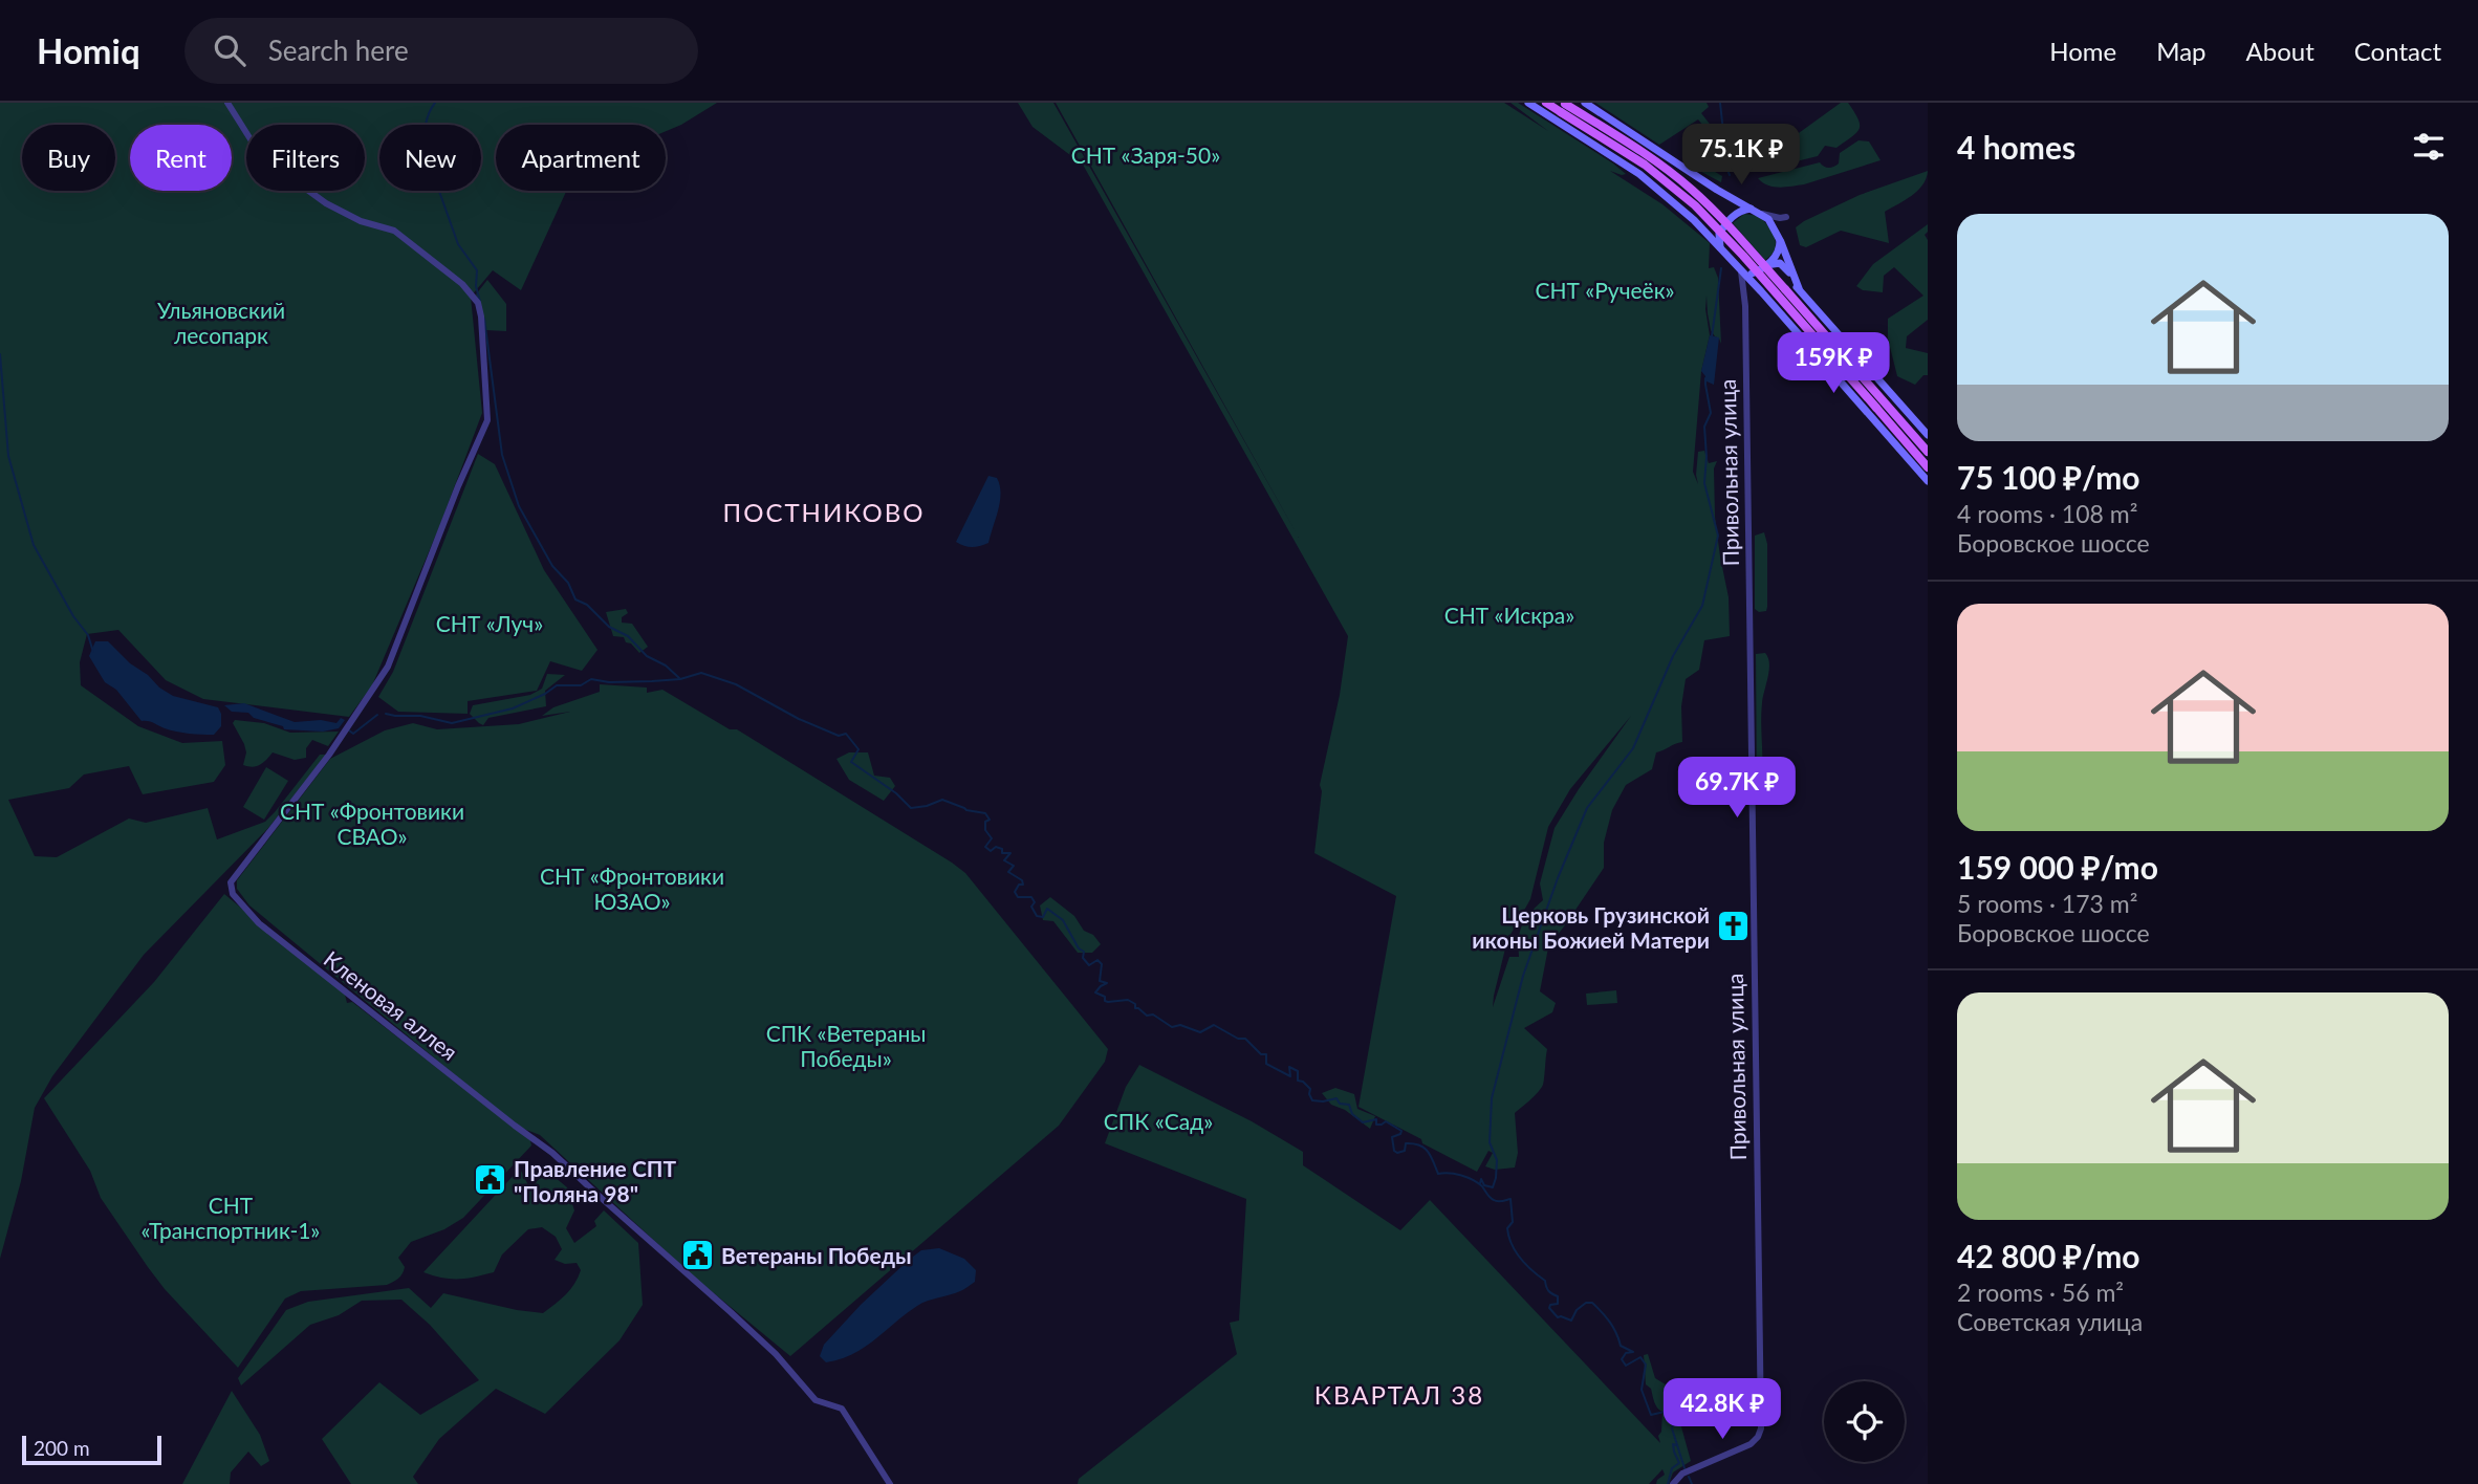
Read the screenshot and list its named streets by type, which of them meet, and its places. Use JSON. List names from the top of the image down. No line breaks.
{"streets":{"street":["Привольная улица","Кленовая аллея"]},"districts":["ПОСТНИКОВО","КВАРТАЛ 38"],"parks":["СНТ «Заря-50»","СНТ «Ручеёк»","Ульяновский лесопарк","СНТ «Искра»","СНТ «Луч»","СНТ «Фронтовики СВАО»","СНТ «Фронтовики ЮЗАО»","СПК «Ветераны Победы»","СПК «Сад»","СНТ «Транспортник-1»"],"places":{"church":["Церковь Грузинской иконы Божией Матери"],"public building":["Правление СПТ \"Поляна 98\"","Ветераны Победы"]},"scale_bar":"200 m","page":{"header":"Homiq","search":"Search here","nav":["Home","Map","About","Contact"],"heading":"4 homes","price":["75.1K ₽","159K ₽","69.7K ₽","42.8K ₽"],"chip":["Buy","Rent","Filters","New","Apartment"],"list":[{"name":"75 100 ₽/mo","note":"4 rooms · 108 m² · Боровское шоссе"},{"name":"159 000 ₽/mo","note":"5 rooms · 173 m² · Боровское шоссе"},{"name":"42 800 ₽/mo","note":"2 rooms · 56 m² · Советская улица"}],"scale":"200 m"}}
